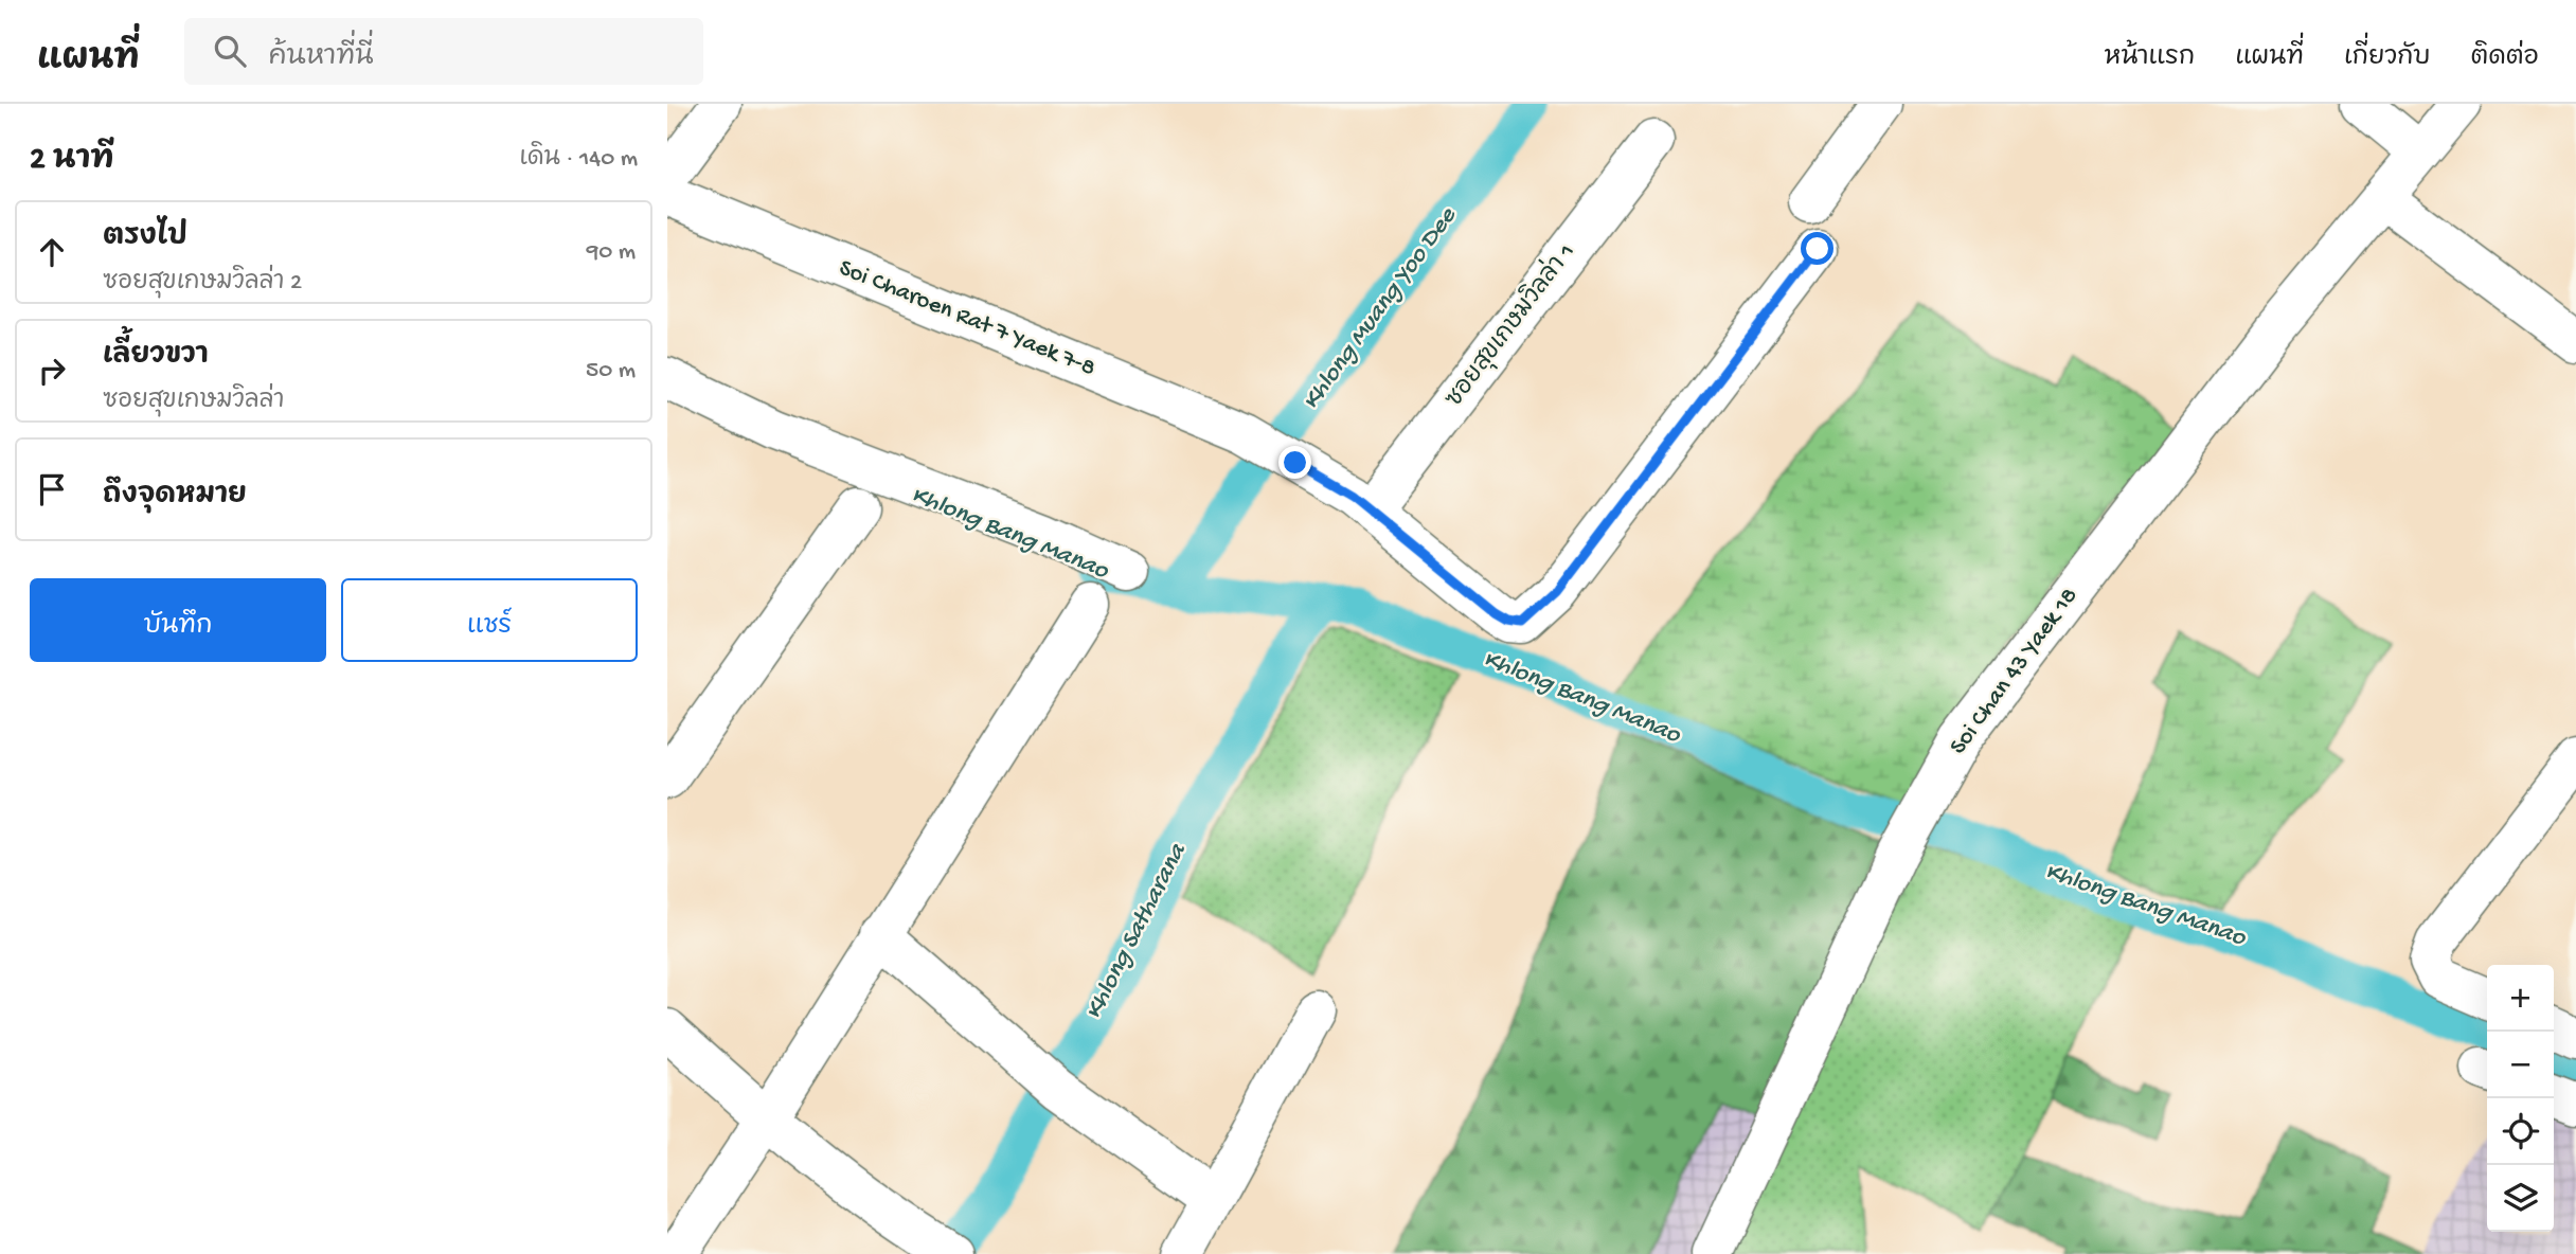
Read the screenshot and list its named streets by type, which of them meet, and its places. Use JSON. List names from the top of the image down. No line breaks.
{"streets":{"street":["Soi Charoen Rat 7 Yaek 7-8","ซอยสุขเกษมวิลล่า 1","Soi Chan 43 Yaek 18"]},"crossings":[["Soi Charoen Rat 7 Yaek 7-8","ซอยสุขเกษมวิลล่า 1"]],"water":["Khlong Muang Yoo Dee","Khlong Bang Manao","Khlong Satharana"],"page":{"header":"แผนที่","search":"ค้นหาที่นี่","nav":["หน้าแรก","แผนที่","เกี่ยวกับ","ติดต่อ"],"heading":["2 นาที","เดิน · 140 m"],"list":[["ตรงไป","ซอยสุขเกษมวิลล่า 2","90 m"],["เลี้ยวขวา","ซอยสุขเกษมวิลล่า","50 m"],"ถึงจุดหมาย"],"buttons":["บันทึก","แชร์"],"map_buttons":["+","−"]}}
